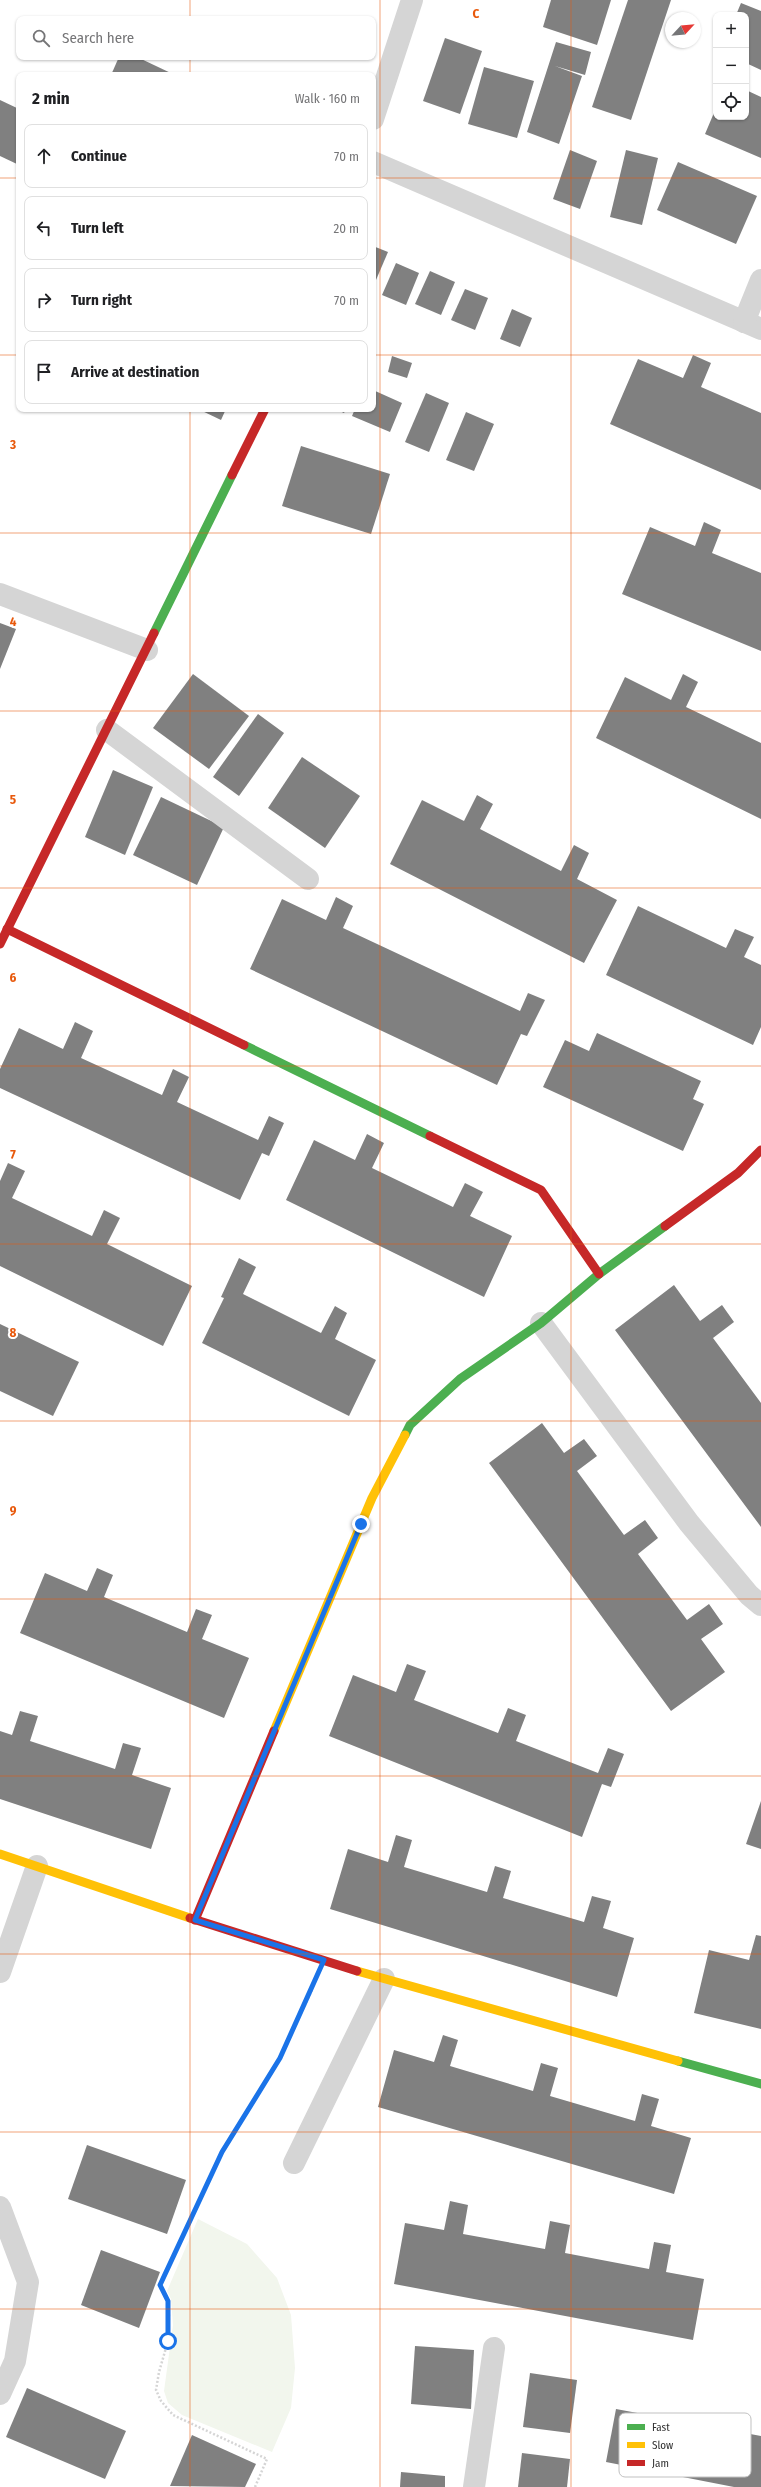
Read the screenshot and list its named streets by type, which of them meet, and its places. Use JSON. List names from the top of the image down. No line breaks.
{"legend":["Fast","Slow","Jam"],"north":"top right","page":{"map_buttons":["+","−"],"search":"Search here","heading":["2 min","Walk · 160 m"],"list":[["Continue","70 m"],["Turn left","20 m"],["Turn right","70 m"],"Arrive at destination"]},"grid":{"columns":["C"],"rows":["3","4","5","6","7","8","9"]}}
